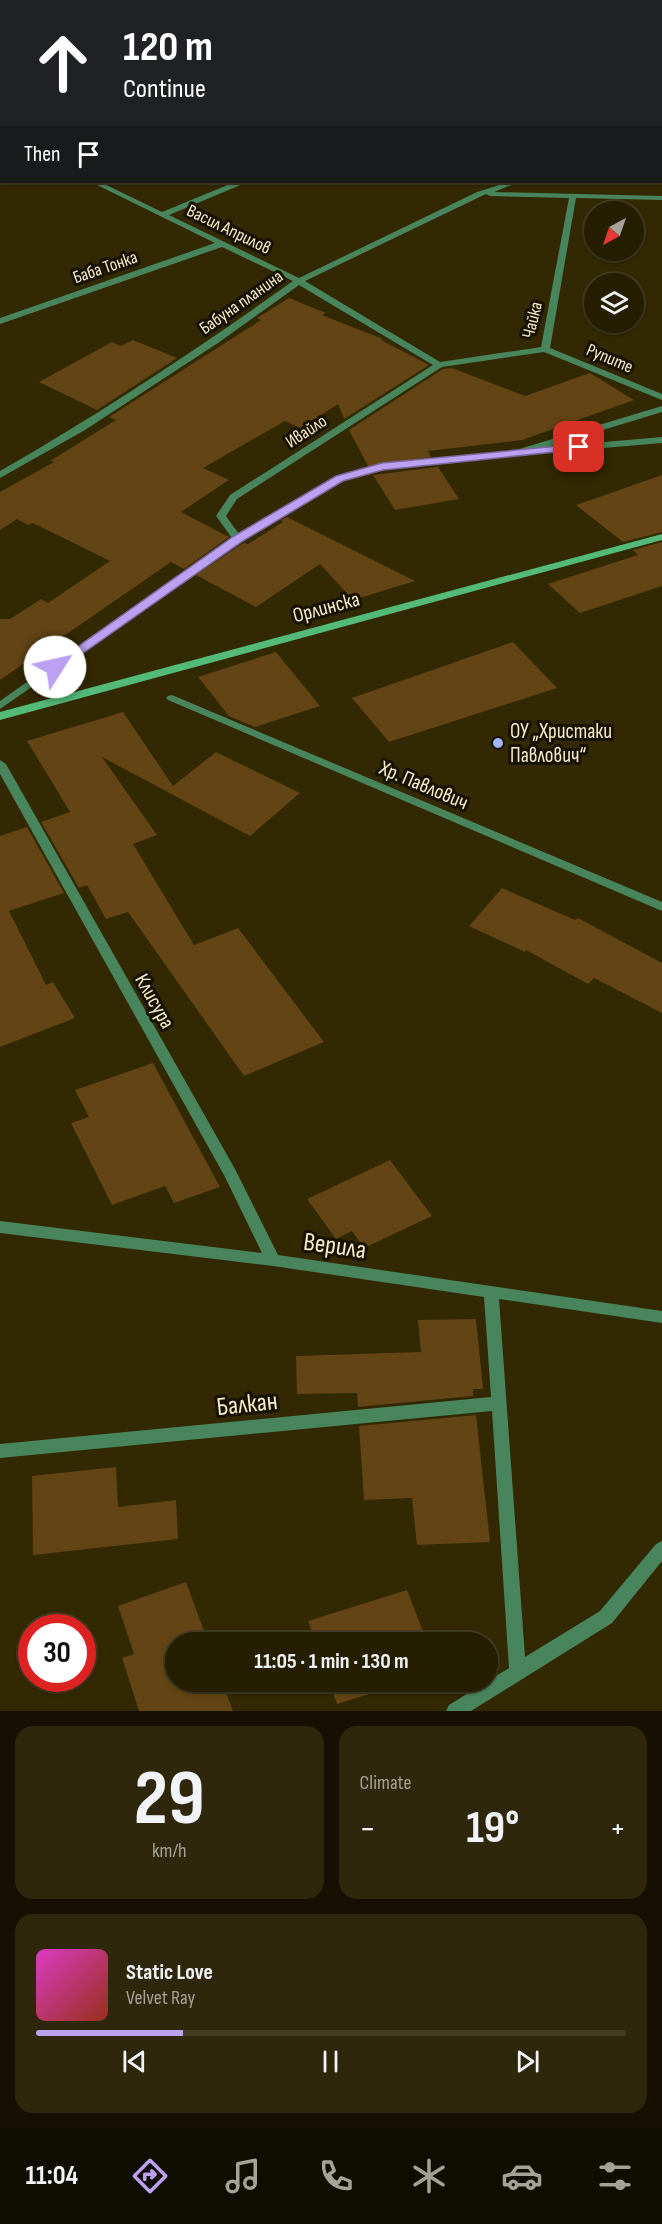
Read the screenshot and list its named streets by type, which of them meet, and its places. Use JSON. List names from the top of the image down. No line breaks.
{"streets":{"street":["Васил Априлов","Баба Тонка","Бабуна планина","Чайка","Рупите","Ивайло","Орлинска","Хр. Павлович","Клисура","Верила","Балкан"]},"crossings":[["Васил Априлов","Баба Тонка"],["Васил Априлов","Бабуна планина"],["Васил Априлов","Чайка"],["Васил Априлов","Ивайло"],["Чайка","Рупите"],["Чайка","Ивайло"],["Клисура","Верила"]],"places":["ОУ „Христаки Павлович“"],"north":"bottom left","page":{"turn":["120 m","Continue"],"then":"Then","limit":"30","trip":"11:05 · 1 min · 130 m","tile":[["29","km/h"],"Climate"],"heat":["−","19°","+"],"song":["Static Love","Velvet Ray"],"tabs":"11:04"}}
